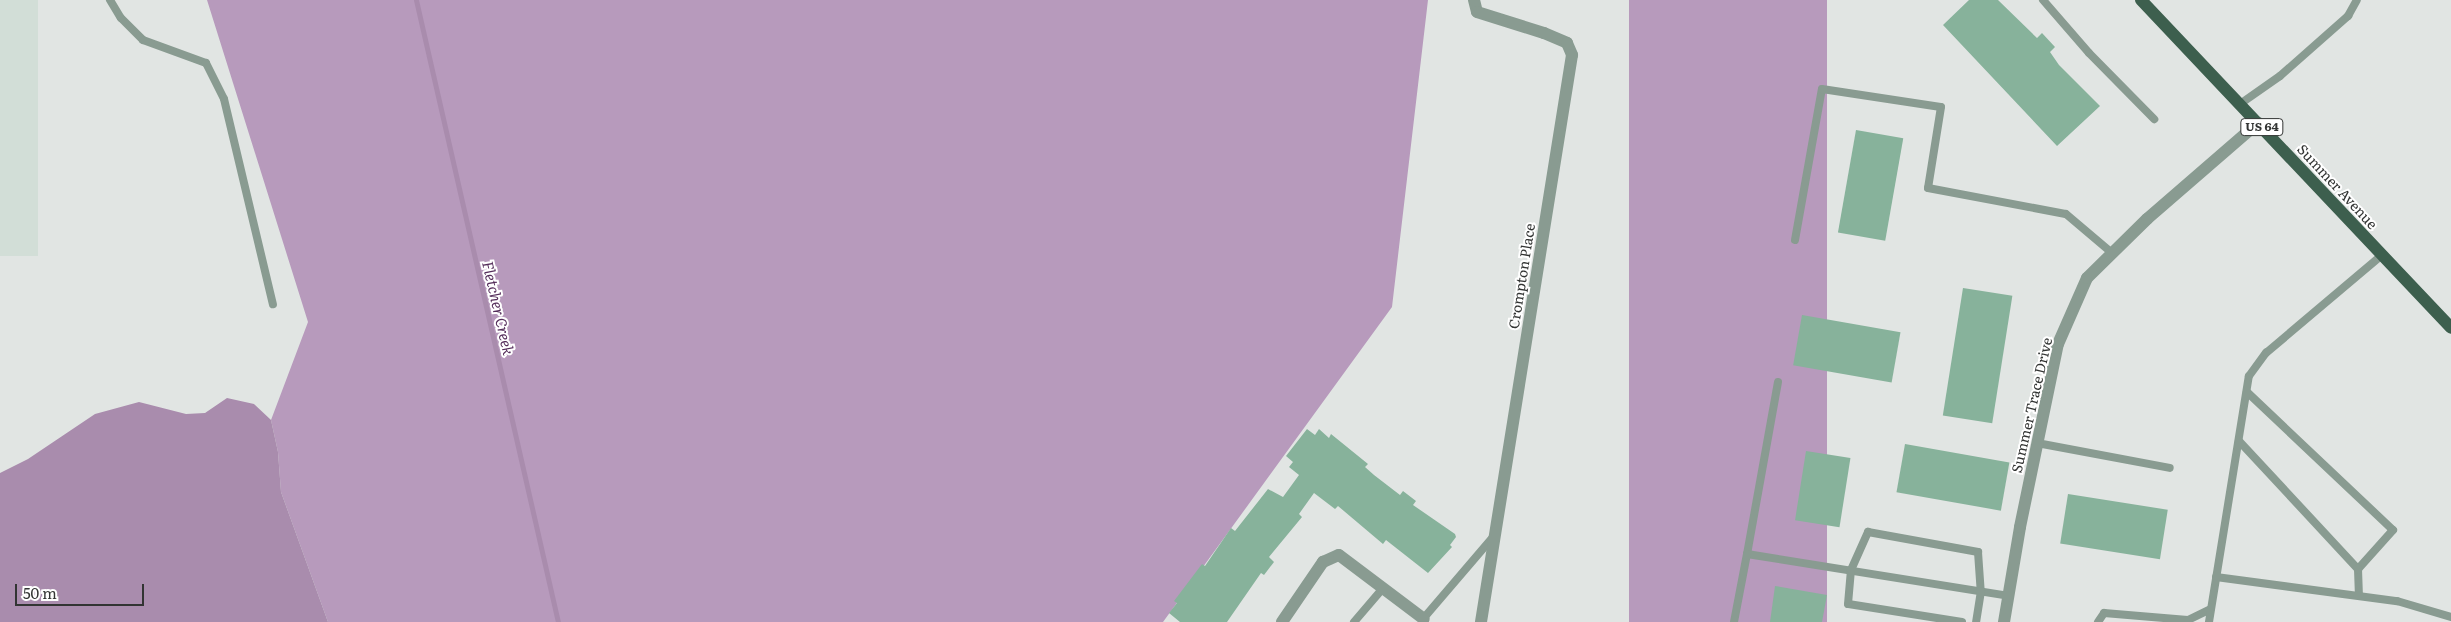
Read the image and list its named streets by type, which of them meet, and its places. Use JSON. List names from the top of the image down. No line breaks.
{"streets":{"main road":["US 64","Summer Avenue"],"street":["Crompton Place","Summer Trace Drive"]},"crossings":[["Summer Avenue","Summer Trace Drive"]],"water":["Fletcher Creek"],"scale_bar":"50 m"}
